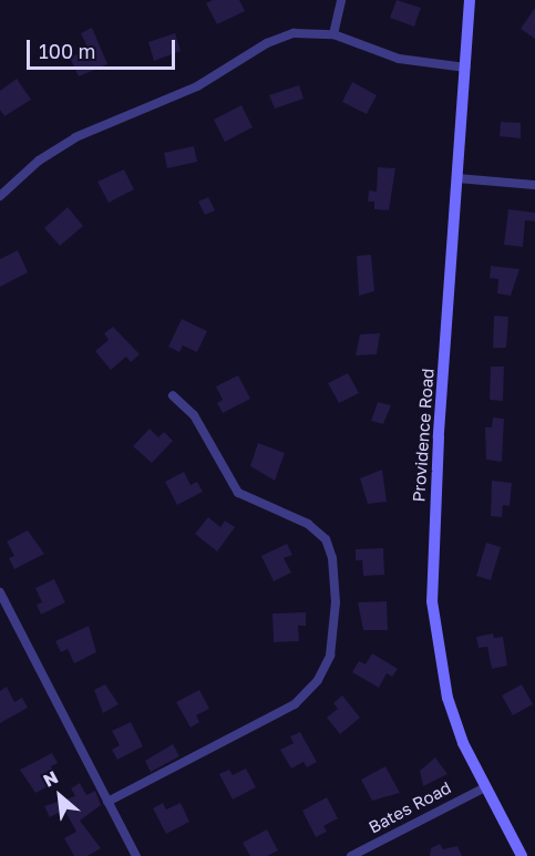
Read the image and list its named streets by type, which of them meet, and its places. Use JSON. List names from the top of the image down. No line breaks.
{"streets":{"street":["Providence Road","Bates Road"]},"crossings":[["Providence Road","Bates Road"]],"scale_bar":"100 m","north":"top left"}
